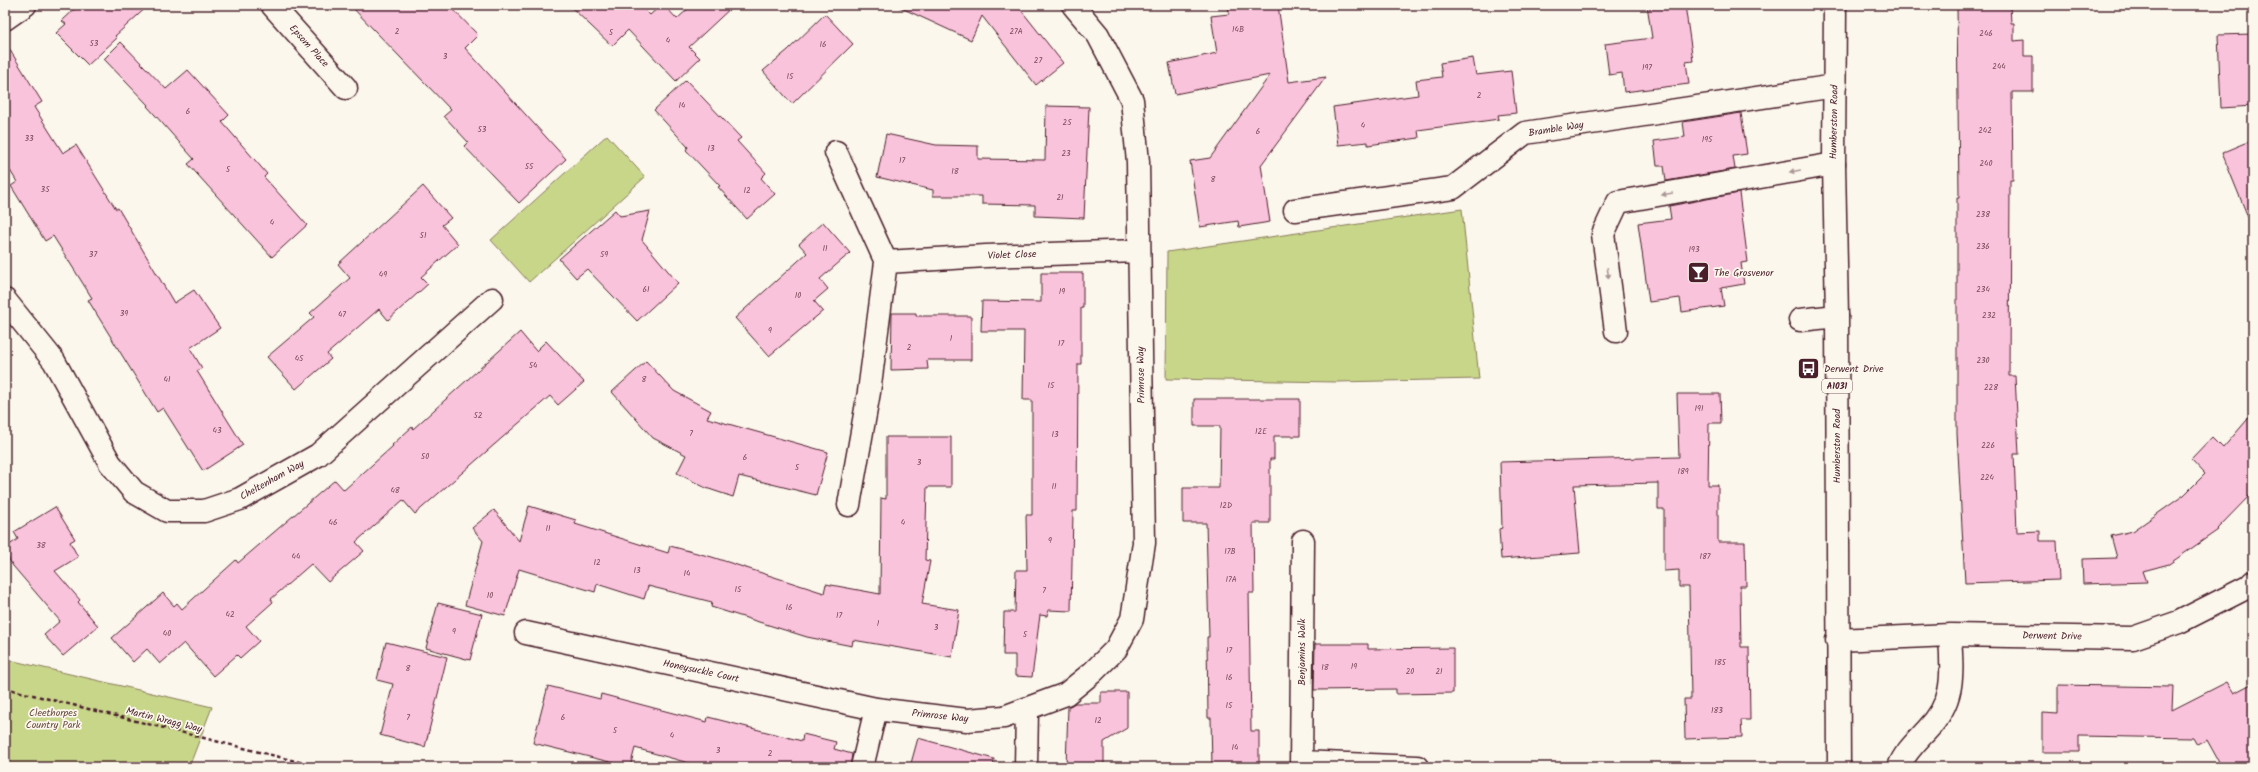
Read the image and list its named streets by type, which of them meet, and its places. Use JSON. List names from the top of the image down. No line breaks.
{"streets":{"street":["Epsom Place","Humberston Road","Bramble Way","Violet Close","Primrose Way","A1031","Cheltenham Way","Derwent Drive","Benjamins Walk","Honeysuckle Court"],"path":["Martin Wragg Way"]},"crossings":[["Humberston Road","Bramble Way"],["Humberston Road","Derwent Drive"],["Violet Close","Primrose Way"],["Primrose Way","Honeysuckle Court"]],"parks":["Cleethorpes Country Park"],"places":{"bar":["The Grosvenor"],"bus stop":["Derwent Drive"]},"house_numbers":["14B","2","27A","5","246","4","53","16","3","27","244","197","15","2","14","6","25","4","53","242","6","33","195","13","23","17","240","55","5","18","8","35","12","21","238","4","51","236","11","193","37","59","49","61","234","19","10","39","47","232","9","1","17","2","45","230","54","41","8","15","228","191","52","43","12E","7","13","226","50","6","3","5","189","224","11","48","12D","46","4","11","9","38","17B","44","187","12","13","14","17A","15","7","10","16","42","17","1","3","9","40","5","17","185","19","18","8","20","21","16","15","183","7","6","12","5","4","14","3","2"]}
